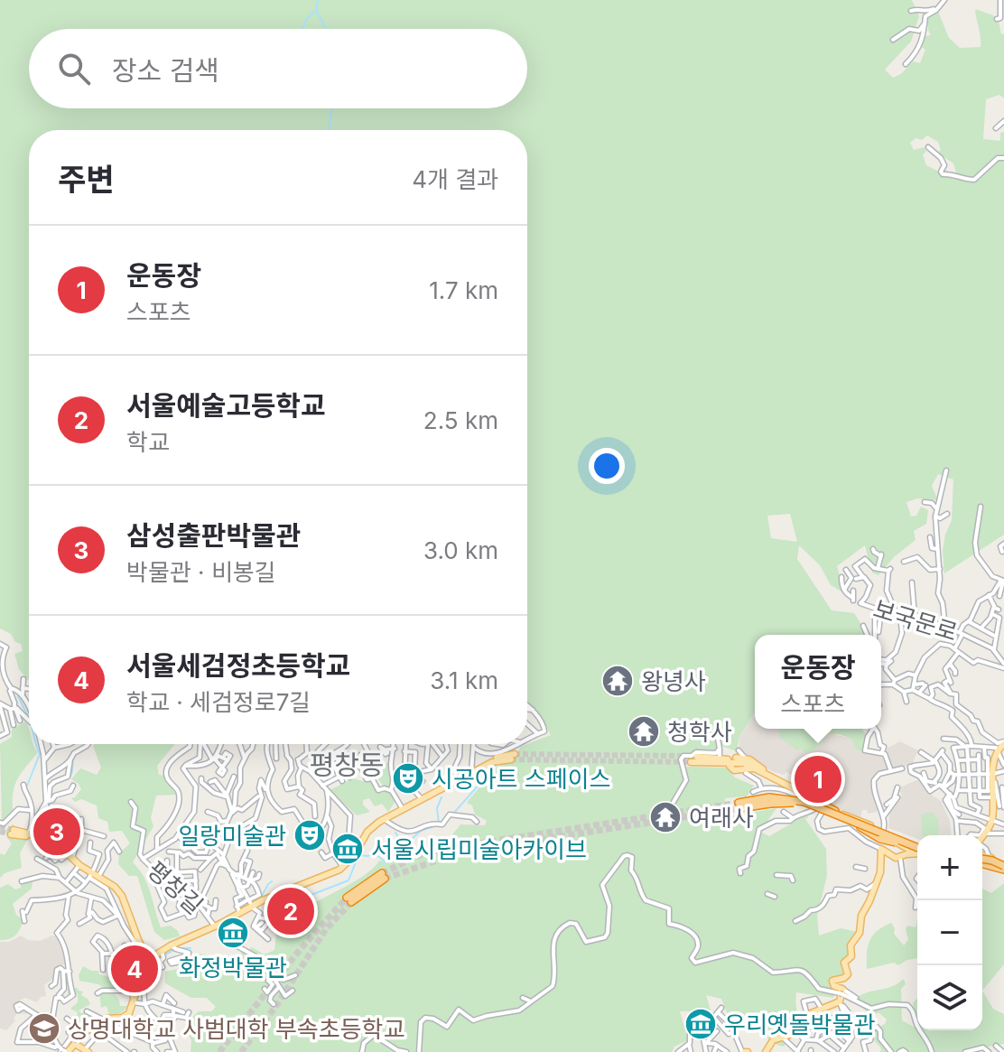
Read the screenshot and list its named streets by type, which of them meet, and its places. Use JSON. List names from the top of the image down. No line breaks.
{"streets":{"street":["보국문로","평창길"]},"districts":["평창동"],"places":{"temple":["왕녕사","청학사","여래사"],"theatre":["시공아트 스페이스","일랑미술관"],"museum":["서울시립미술아카이브","화정박물관","우리옛돌박물관"],"school or university":["상명대학교 사범대학 부속초등학교"]},"page":{"search":"장소 검색","heading":["주변","4개 결과"],"list":[{"mark":"1","name":"운동장","note":"스포츠","value":"1.7 km"},{"mark":"2","name":"서울예술고등학교","note":"학교","value":"2.5 km"},{"mark":"3","name":"삼성출판박물관","note":"박물관 · 비봉길","value":"3.0 km"},{"mark":"4","name":"서울세검정초등학교","note":"학교 · 세검정로7길","value":"3.1 km"}],"popup":["운동장","스포츠"],"pins":["1","3","2","4"],"map_buttons":["+","−"]}}
